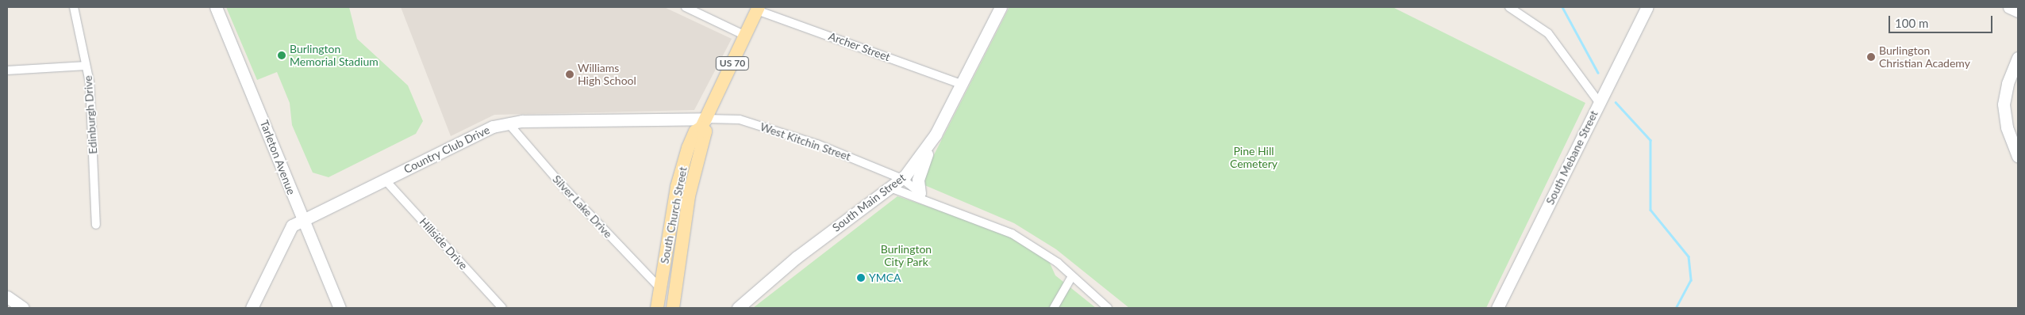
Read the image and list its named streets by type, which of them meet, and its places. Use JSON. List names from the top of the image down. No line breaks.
{"streets":{"main road":["US 70","South Church Street"],"street":["Archer Street","Edinburgh Drive","West Kitchin Street","Country Club Drive","Tarleton Avenue","South Mebane Street","South Main Street","Silver Lake Drive","Hillside Drive"]},"crossings":[["Archer Street","South Main Street"],["Archer Street","South Church Street"],["West Kitchin Street","Country Club Drive"],["West Kitchin Street","South Main Street"],["West Kitchin Street","South Church Street"],["Country Club Drive","Tarleton Avenue"],["Country Club Drive","Silver Lake Drive"],["Country Club Drive","South Church Street"],["Country Club Drive","Hillside Drive"],["Silver Lake Drive","South Church Street"]],"parks":["Pine Hill Cemetery","Burlington City Park"],"places":["Burlington Memorial Stadium","Burlington Christian Academy","Williams High School","YMCA"],"scale_bar":"100 m"}
